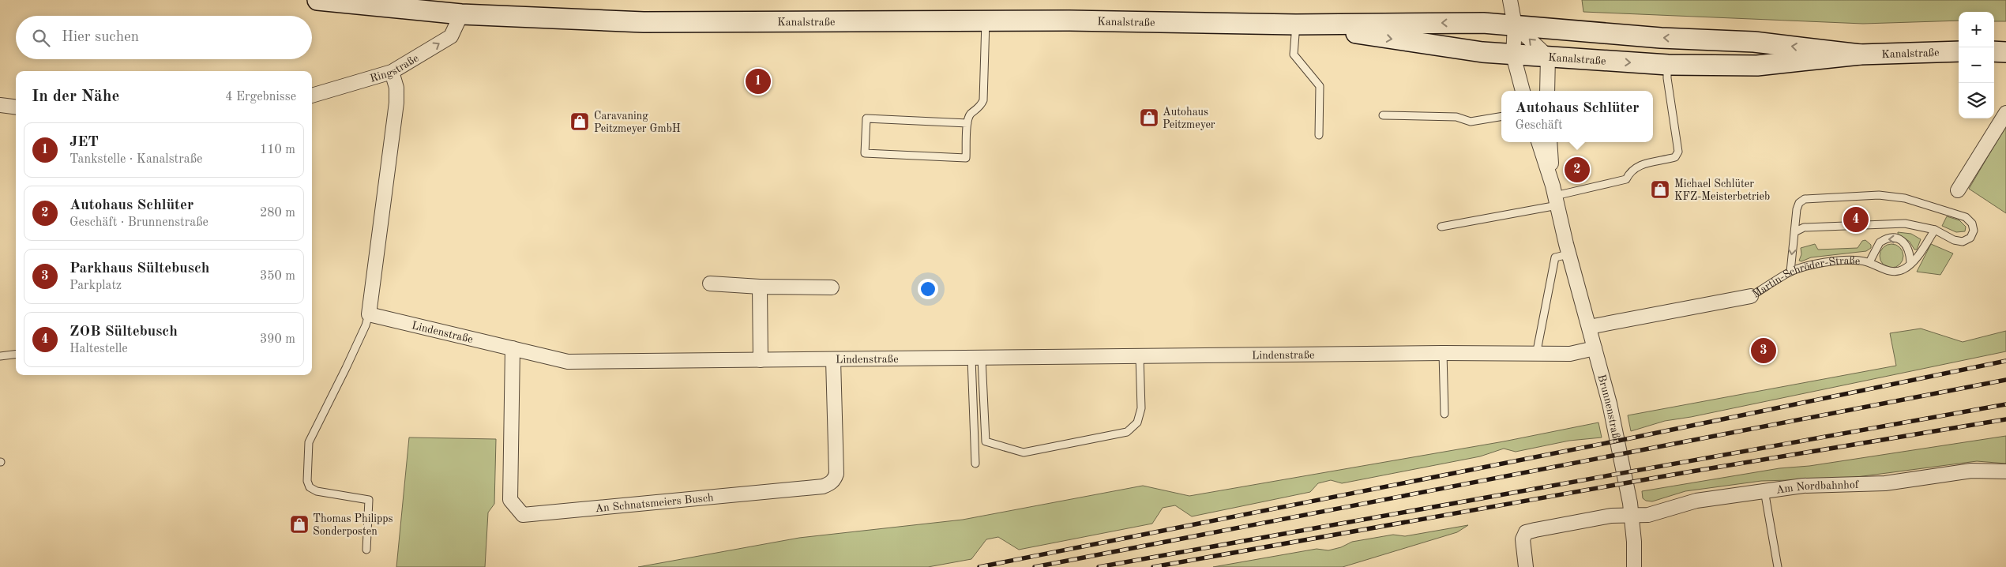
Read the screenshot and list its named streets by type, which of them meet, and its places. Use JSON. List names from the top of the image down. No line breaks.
{"streets":{"main road":["Kanalstraße"],"street":["Ringstraße","Martin-Schröder-Straße","Lindenstraße","Brunnenstraße","Am Nordbahnhof","An Schnatsmeiers Busch"]},"crossings":[["Kanalstraße","Ringstraße"],["Martin-Schröder-Straße","Brunnenstraße"],["Lindenstraße","Brunnenstraße"],["Lindenstraße","An Schnatsmeiers Busch"],["Brunnenstraße","Am Nordbahnhof"]],"one_way":["Ringstraße"],"places":{"shop":["Autohaus Peitzmeyer","Caravaning Peitzmeyer GmbH","Michael Schlüter KFZ-Meisterbetrieb","Thomas Philipps Sonderposten"]},"page":{"map_buttons":["+","−"],"search":"Hier suchen","pins":["1","2","4","3"],"heading":["In der Nähe","4 Ergebnisse"],"popup":["Autohaus Schlüter","Geschäft"],"list":[{"mark":"1","name":"JET","note":"Tankstelle · Kanalstraße","value":"110 m"},{"mark":"2","name":"Autohaus Schlüter","note":"Geschäft · Brunnenstraße","value":"280 m"},{"mark":"3","name":"Parkhaus Sültebusch","note":"Parkplatz","value":"350 m"},{"mark":"4","name":"ZOB Sültebusch","note":"Haltestelle","value":"390 m"}]}}
